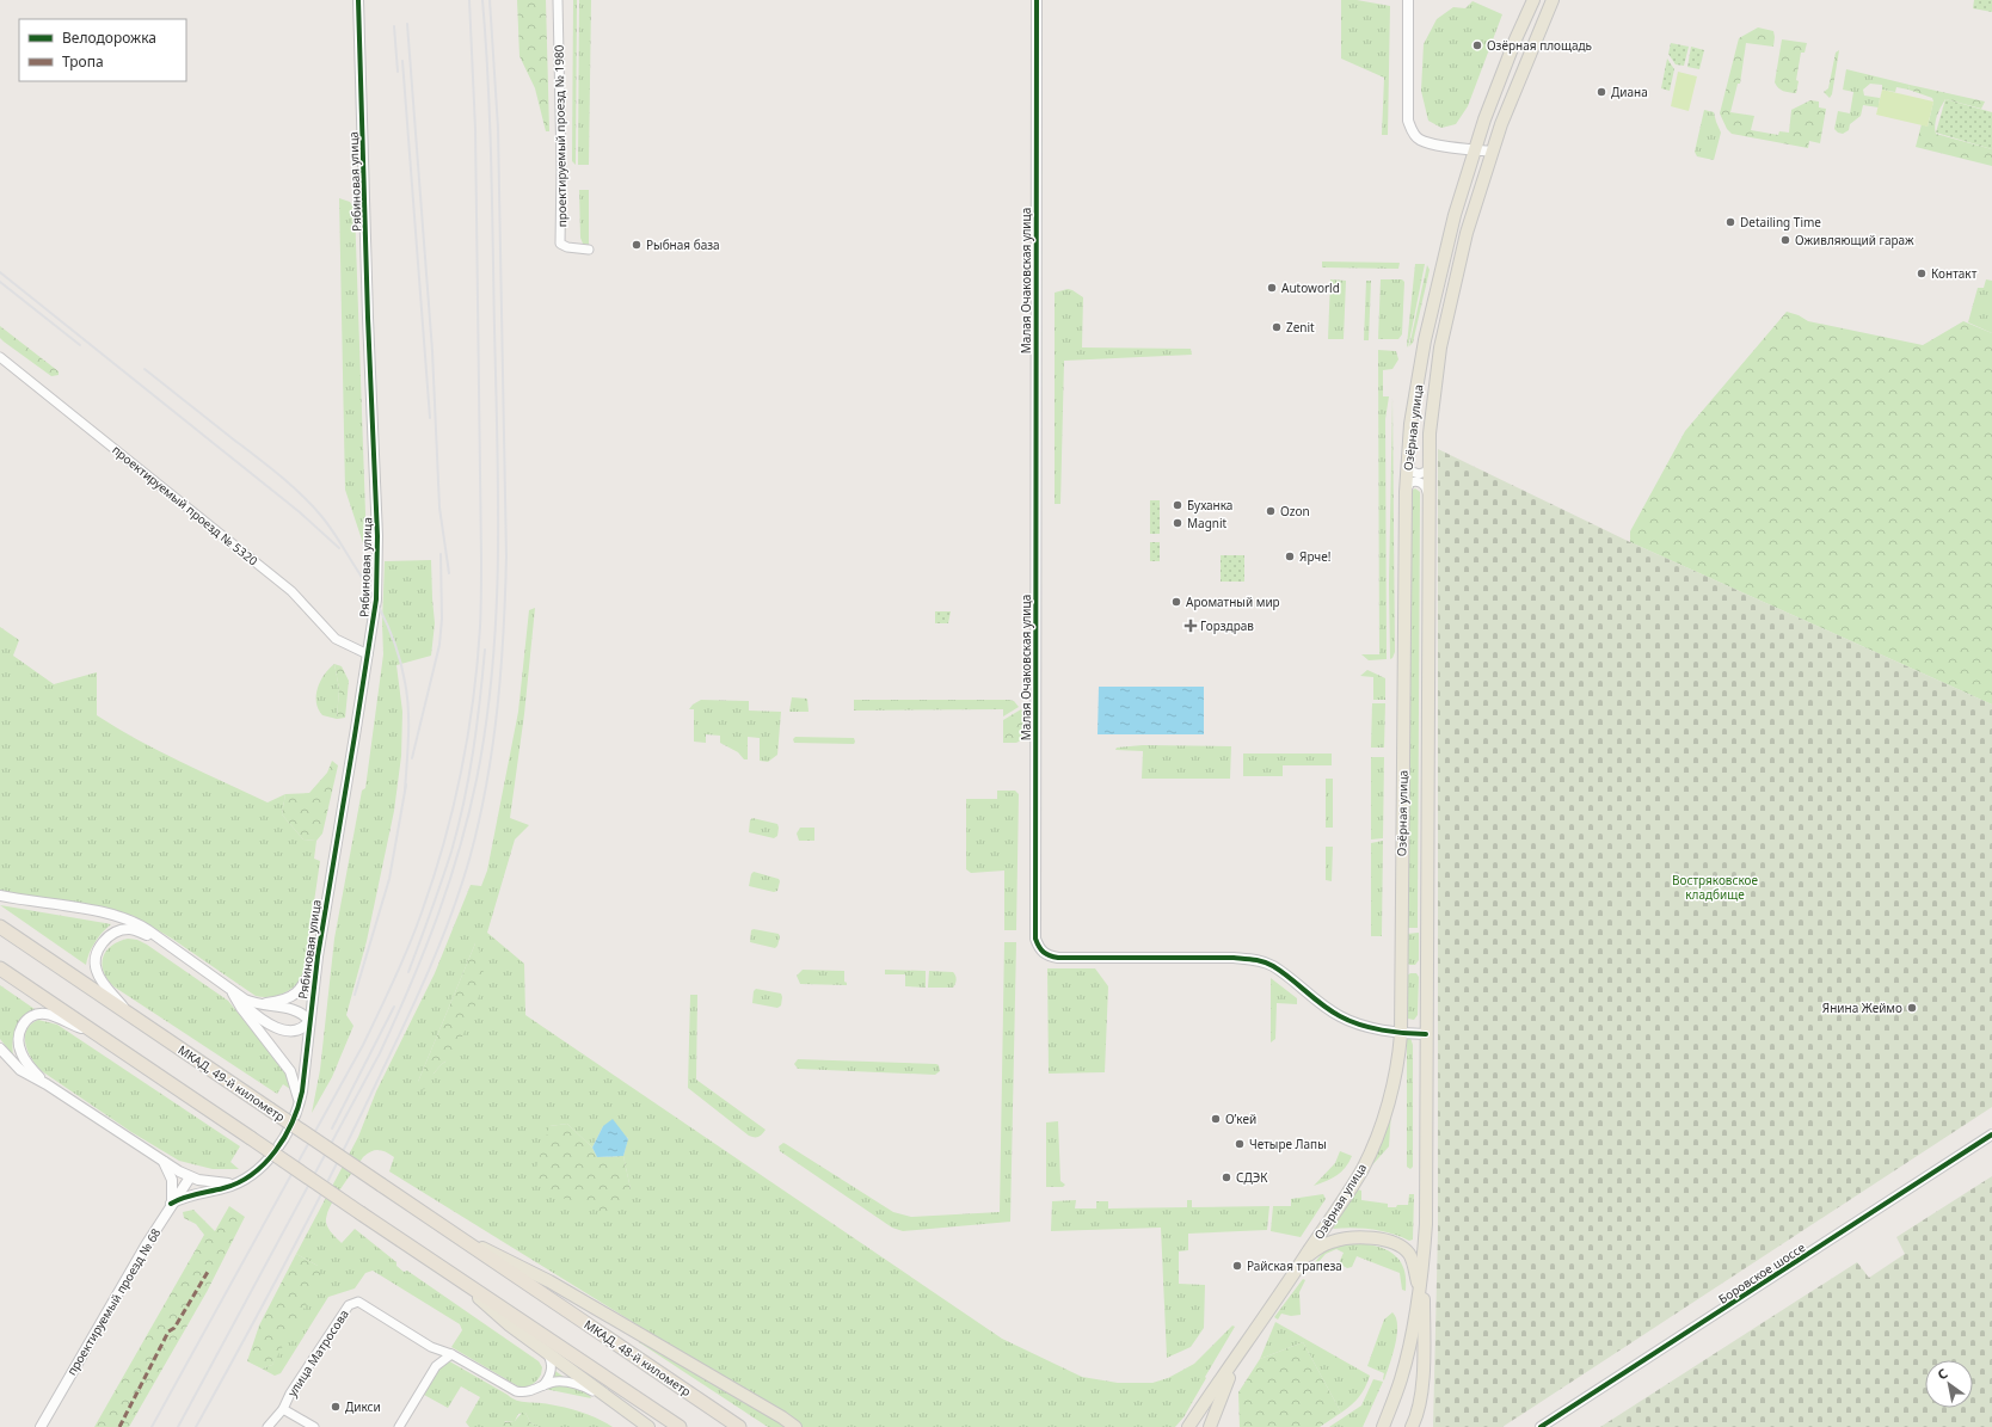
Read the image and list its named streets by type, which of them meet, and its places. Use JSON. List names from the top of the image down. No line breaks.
{"streets":{"highway":["МКАД, 49-й километр","МКАД, 48-й километр"],"main road":["Озёрная улица"],"street":["проектируемый проезд № 1980","Рябиновая улица","Малая Очаковская улица","проектируемый проезд № 5320","Боровское шоссе","проектируемый проезд № 68","улица Матросова"]},"crossings":[["Рябиновая улица","проектируемый проезд № 5320"],["Рябиновая улица","проектируемый проезд № 68"],["Малая Очаковская улица","Озёрная улица"],["МКАД, 49-й километр","МКАД, 48-й километр"]],"parks":["Востряковское кладбище"],"places":{"other":["Озёрная площадь","Диана","Detailing Time","Оживляющий гараж","Рыбная база","Контакт","Autoworld","Zenit","Буханка","Ozon","Magnit","Ярче!","Ароматный мир","Янина Жеймо","О’кей","Четыре Лапы","СДЭК","Райская трапеза","Дикси"],"health":["Горздрав"]},"legend":["Велодорожка","Тропа"],"north":"top left"}
